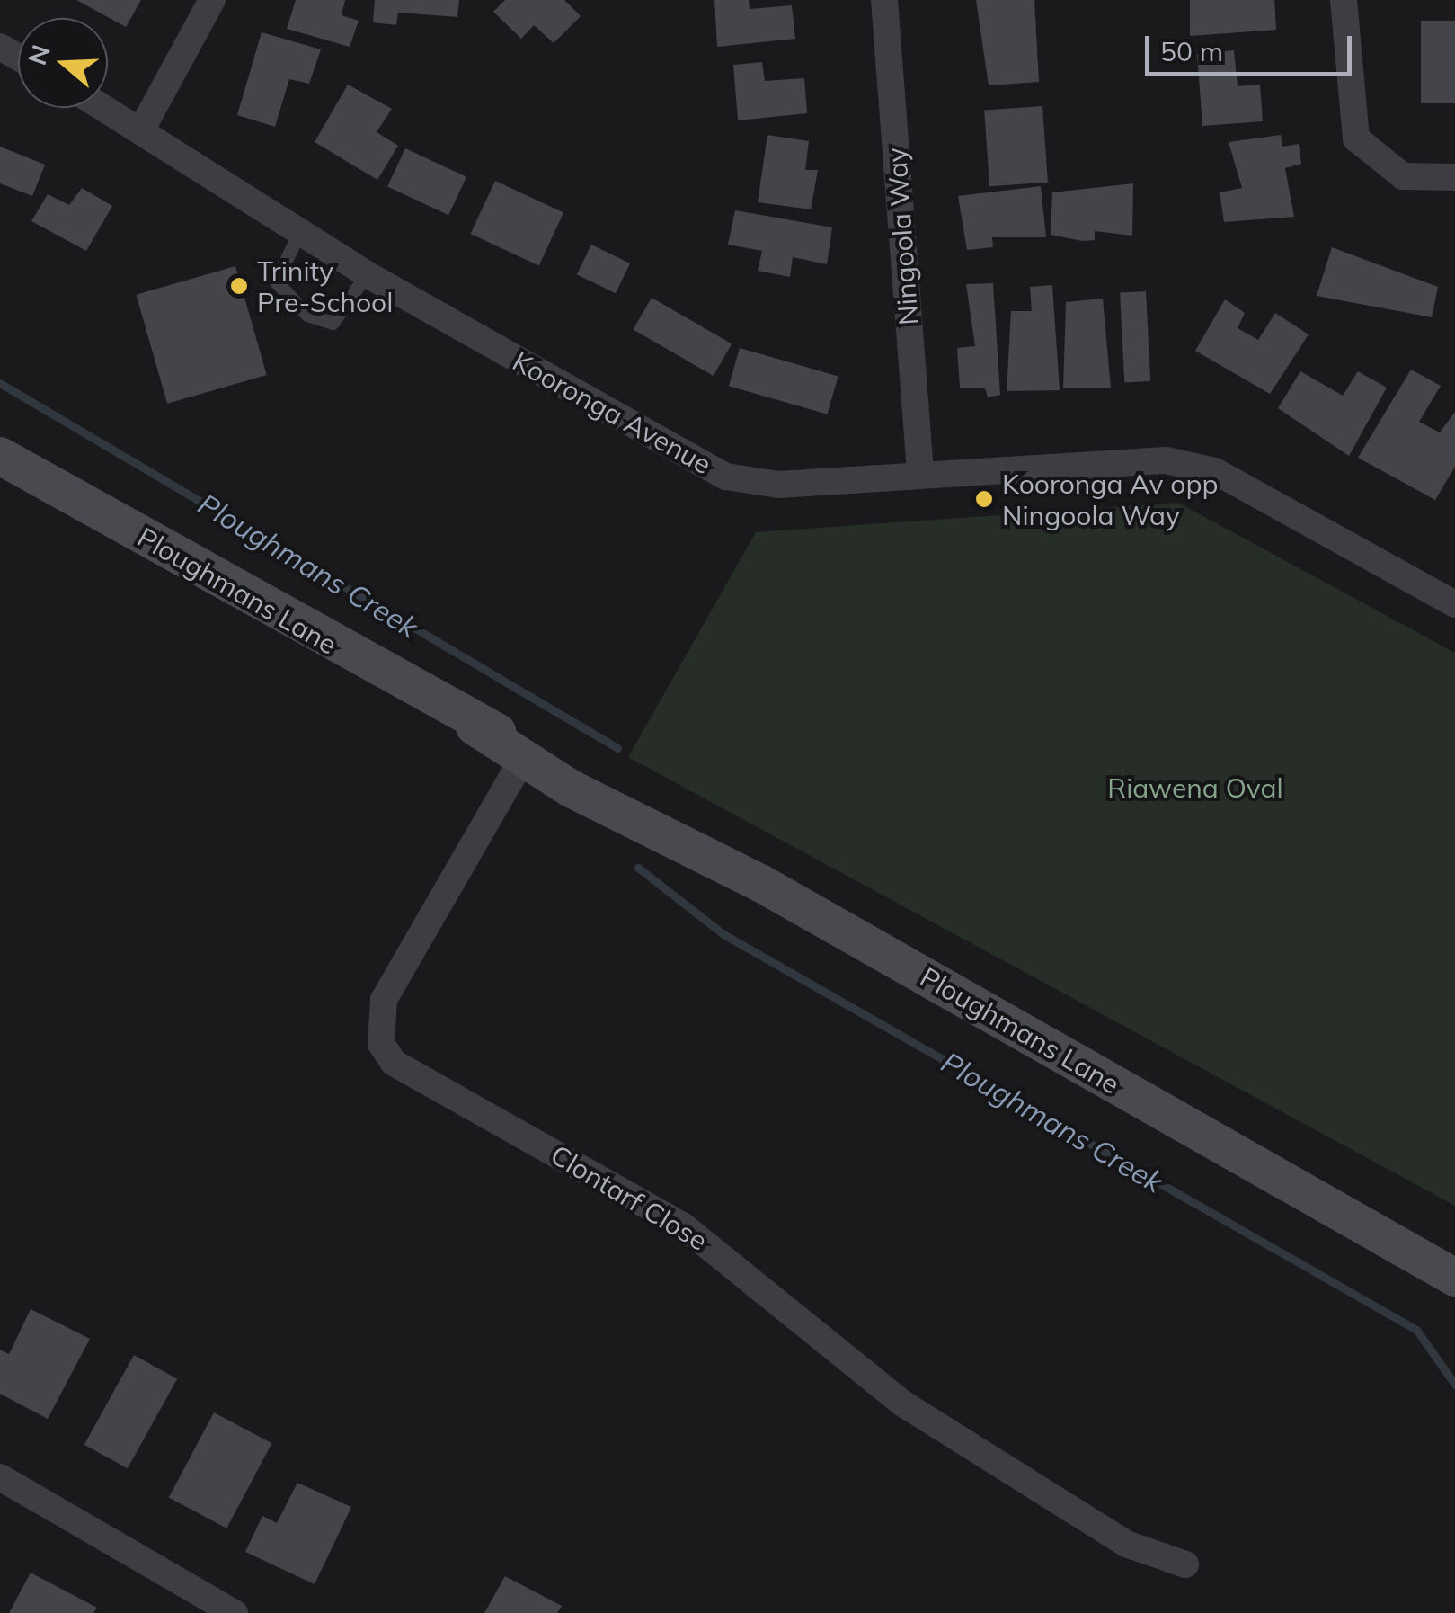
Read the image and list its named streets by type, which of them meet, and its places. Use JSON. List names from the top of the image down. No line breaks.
{"streets":{"street":["Ningoola Way","Kooronga Avenue","Ploughmans Lane","Clontarf Close"]},"crossings":[["Ningoola Way","Kooronga Avenue"],["Ploughmans Lane","Clontarf Close"]],"water":["Ploughmans Creek"],"parks":["Riawena Oval"],"places":["Trinity Pre-School","Kooronga Av opp Ningoola Way"],"scale_bar":"50 m","north":"left"}
